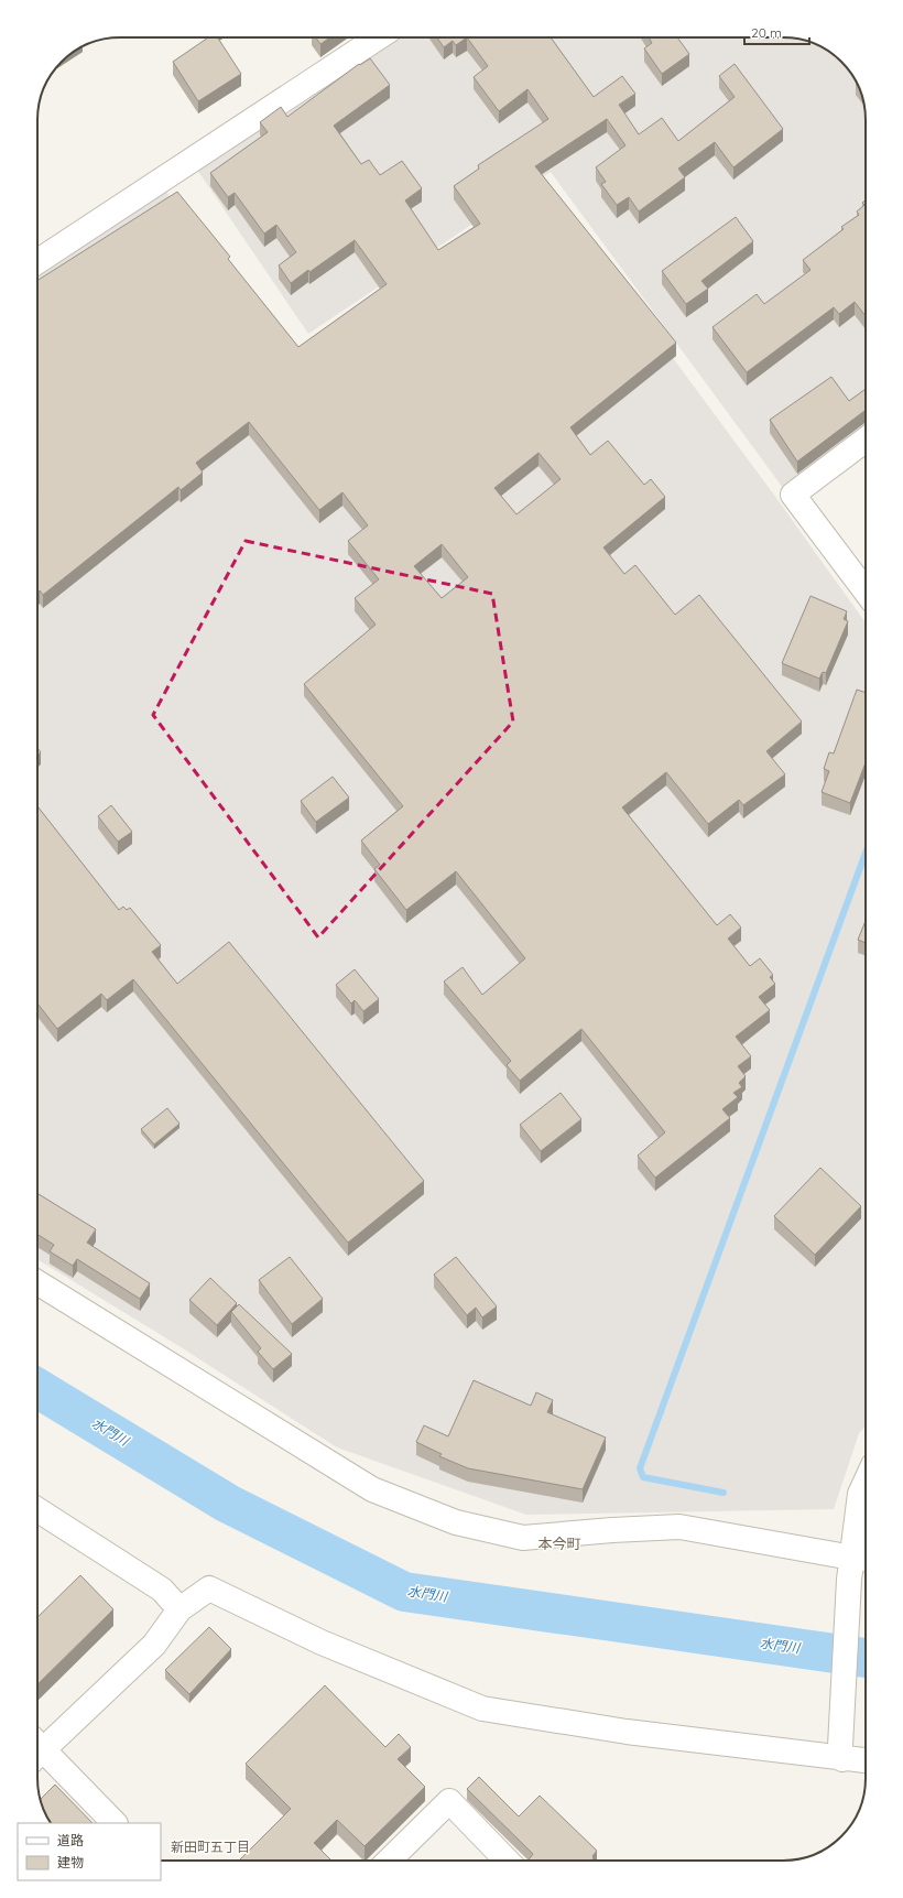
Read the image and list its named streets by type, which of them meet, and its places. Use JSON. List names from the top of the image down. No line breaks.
{"districts":["本今町","新田町五丁目"],"water":["水門川"],"legend":["道路","建物"],"scale_bar":"20 m"}
